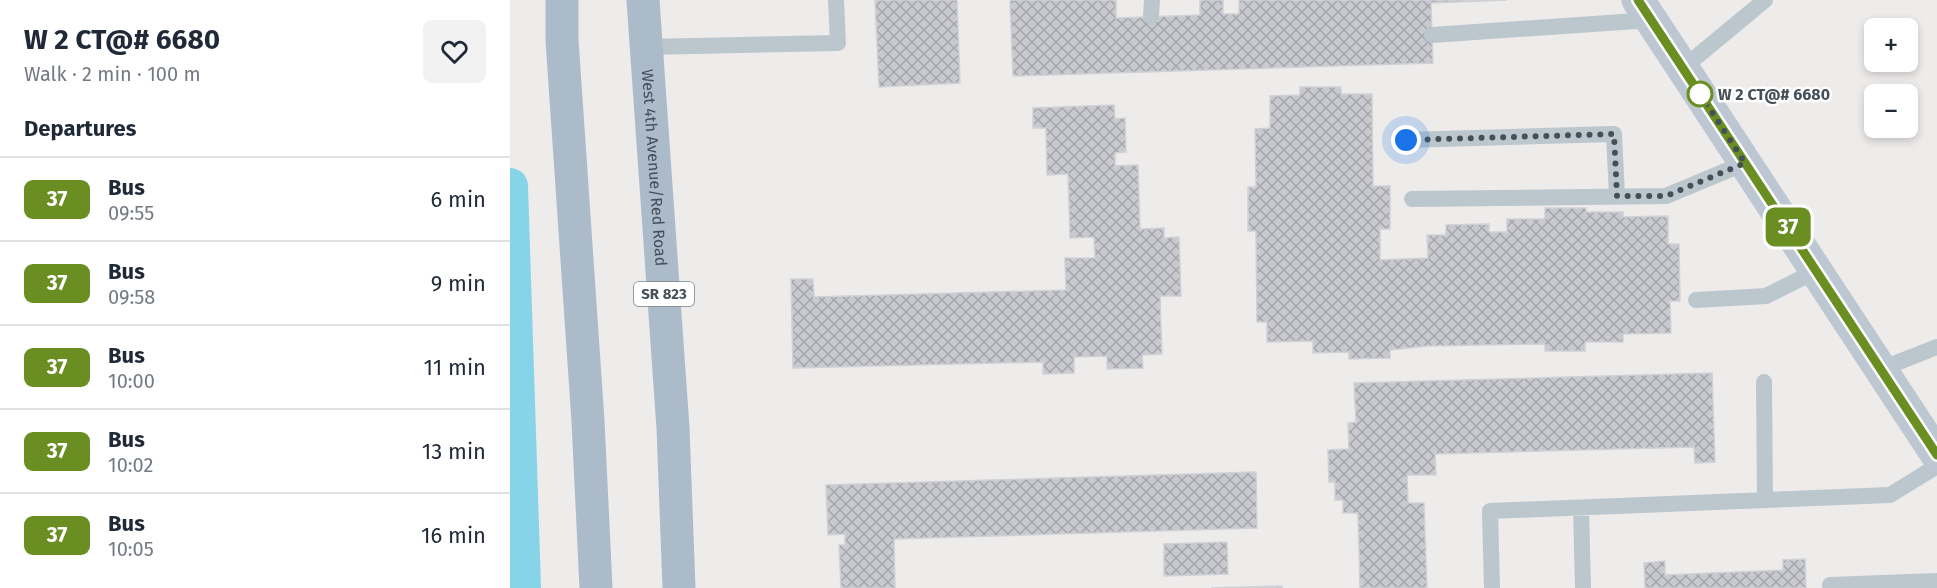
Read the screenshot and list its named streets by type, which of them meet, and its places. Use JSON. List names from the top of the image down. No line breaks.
{"streets":{"main road":["West 4th Avenue/Red Road","SR 823"]},"places":["W 2 CT@# 6680"],"lines":["bus line 37"],"page":{"heading":[["W 2 CT@# 6680","Walk · 2 min · 100 m"],"Departures"],"on_map":"37","map_buttons":["+","−"],"list":[{"mark":"37","name":"Bus","note":"09:55","value":"6 min"},{"mark":"37","name":"Bus","note":"09:58","value":"9 min"},{"mark":"37","name":"Bus","note":"10:00","value":"11 min"},{"mark":"37","name":"Bus","note":"10:02","value":"13 min"},{"mark":"37","name":"Bus","note":"10:05","value":"16 min"}]}}
